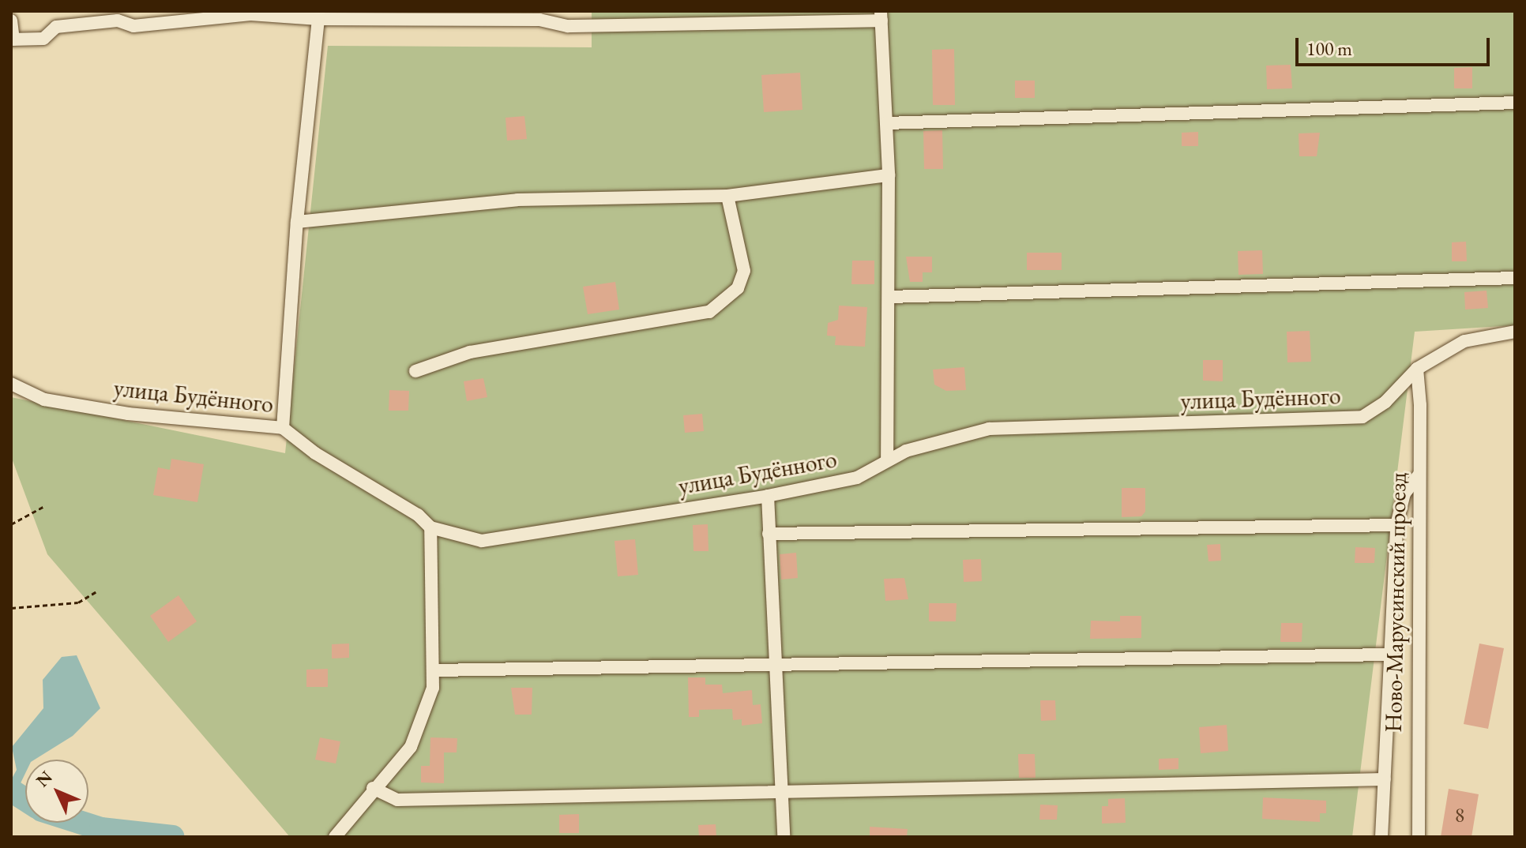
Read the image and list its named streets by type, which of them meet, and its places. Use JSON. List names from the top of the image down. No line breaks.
{"streets":{"street":["улица Будённого","Ново-Марусинский проезд"]},"crossings":[["улица Будённого","Ново-Марусинский проезд"]],"house_numbers":["8"],"scale_bar":"100 m","north":"top left"}
